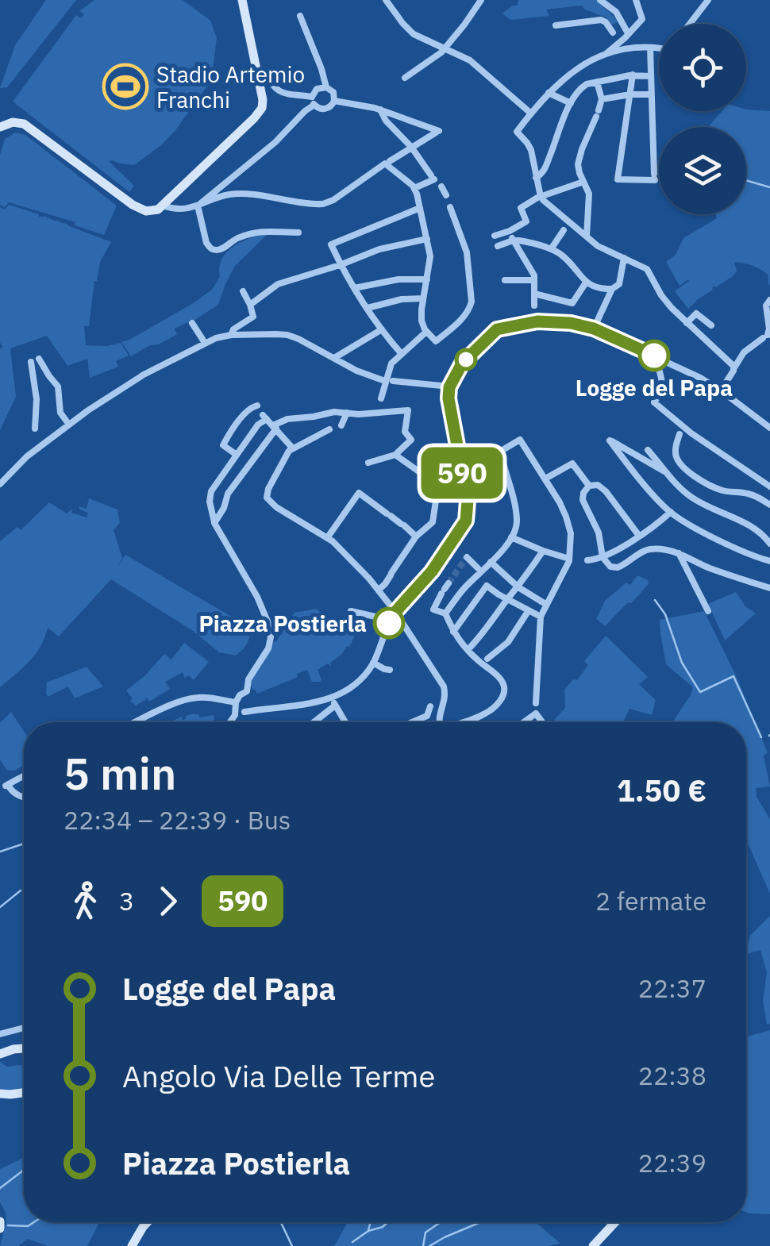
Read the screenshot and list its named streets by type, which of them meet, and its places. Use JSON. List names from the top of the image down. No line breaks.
{"places":{"sports":["Stadio Artemio Franchi"],"other":["Logge del Papa","Piazza Postierla"]},"lines":["bus line 590"],"page":{"on_map":"590","heading":["5 min","22:34 – 22:39 · Bus","1.50 €"],"legs":["3","590","2 fermate"],"list":[{"name":"Logge del Papa","value":"22:37"},{"name":"Angolo Via Delle Terme","value":"22:38"},{"name":"Piazza Postierla","value":"22:39"}]}}
